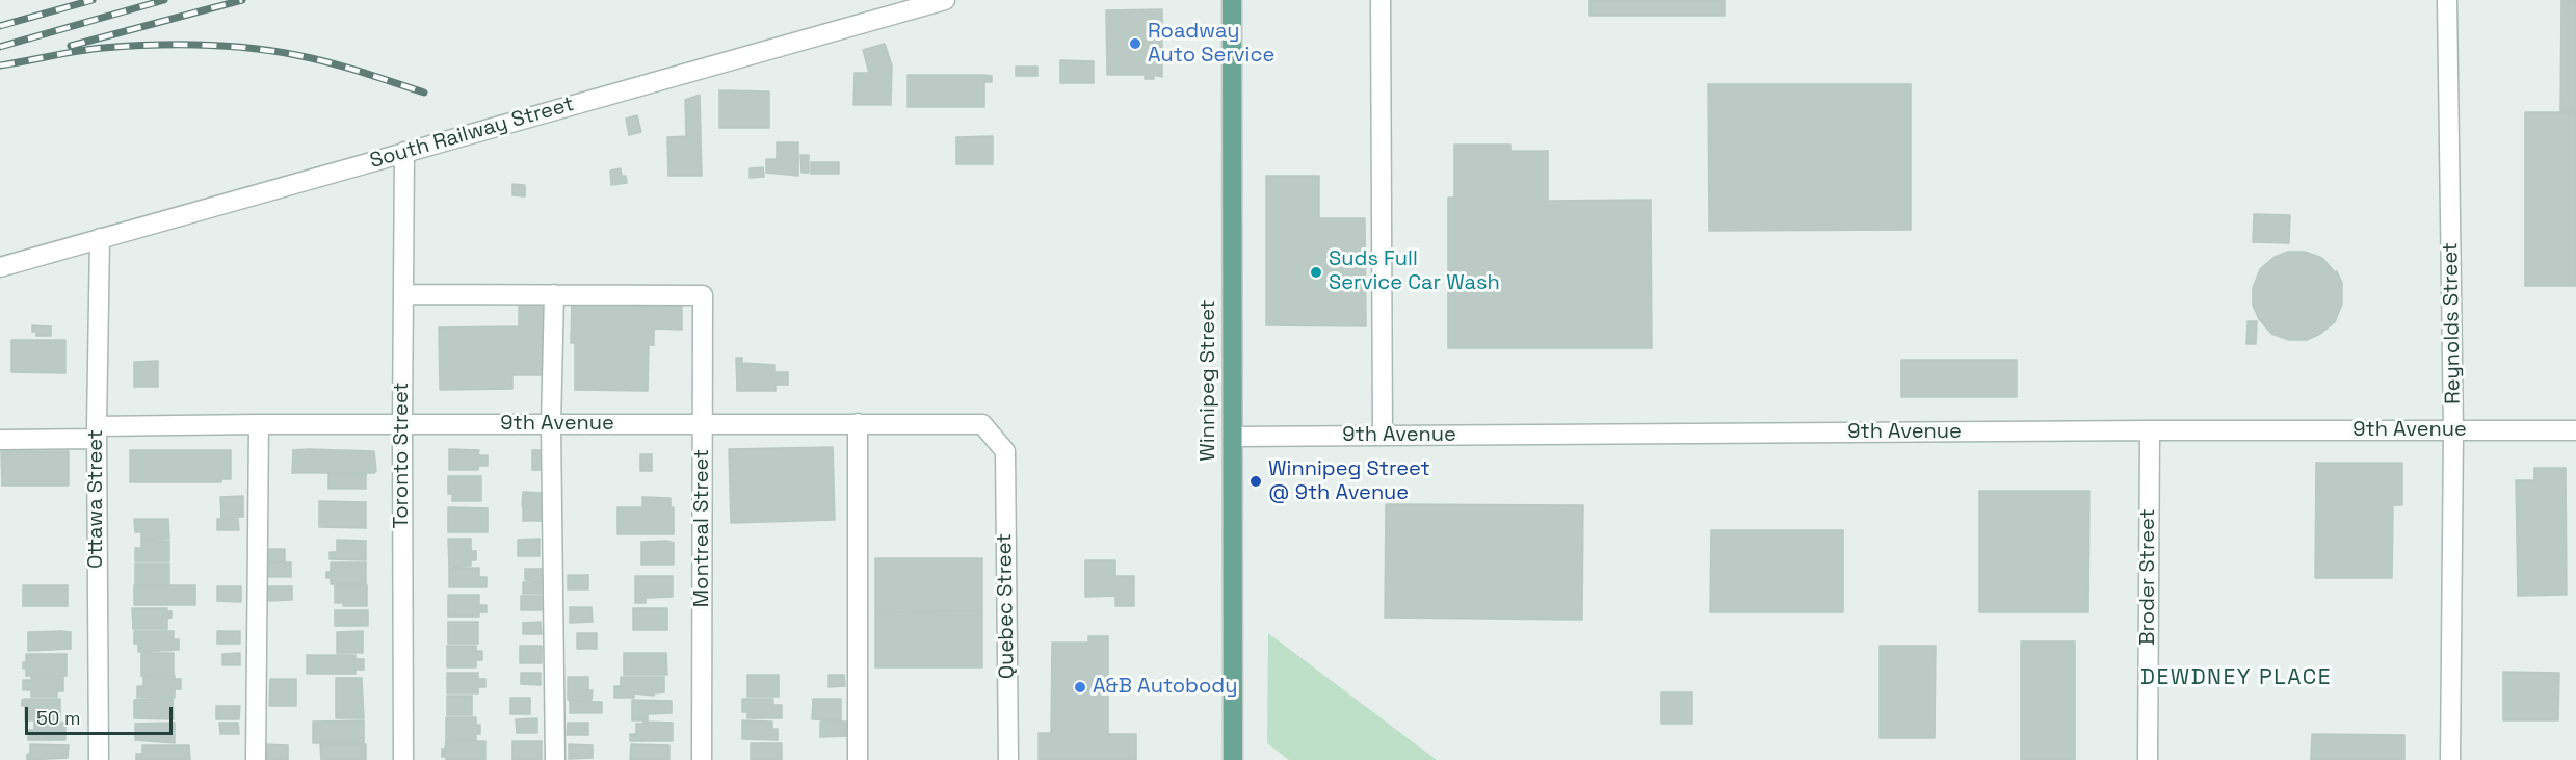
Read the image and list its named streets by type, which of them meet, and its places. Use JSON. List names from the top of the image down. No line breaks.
{"streets":{"main road":["Winnipeg Street"],"street":["South Railway Street","Reynolds Street","9th Avenue","Toronto Street","Ottawa Street","Montreal Street","Broder Street","Quebec Street"]},"crossings":[["South Railway Street","Toronto Street"],["South Railway Street","Ottawa Street"],["Reynolds Street","9th Avenue"],["Winnipeg Street","9th Avenue"],["9th Avenue","Toronto Street"],["9th Avenue","Ottawa Street"],["9th Avenue","Montreal Street"],["9th Avenue","Broder Street"],["9th Avenue","Quebec Street"]],"districts":["DEWDNEY PLACE"],"places":["Roadway Auto Service","Suds Full Service Car Wash","Winnipeg Street @ 9th Avenue","A&B Autobody"],"scale_bar":"50 m"}
